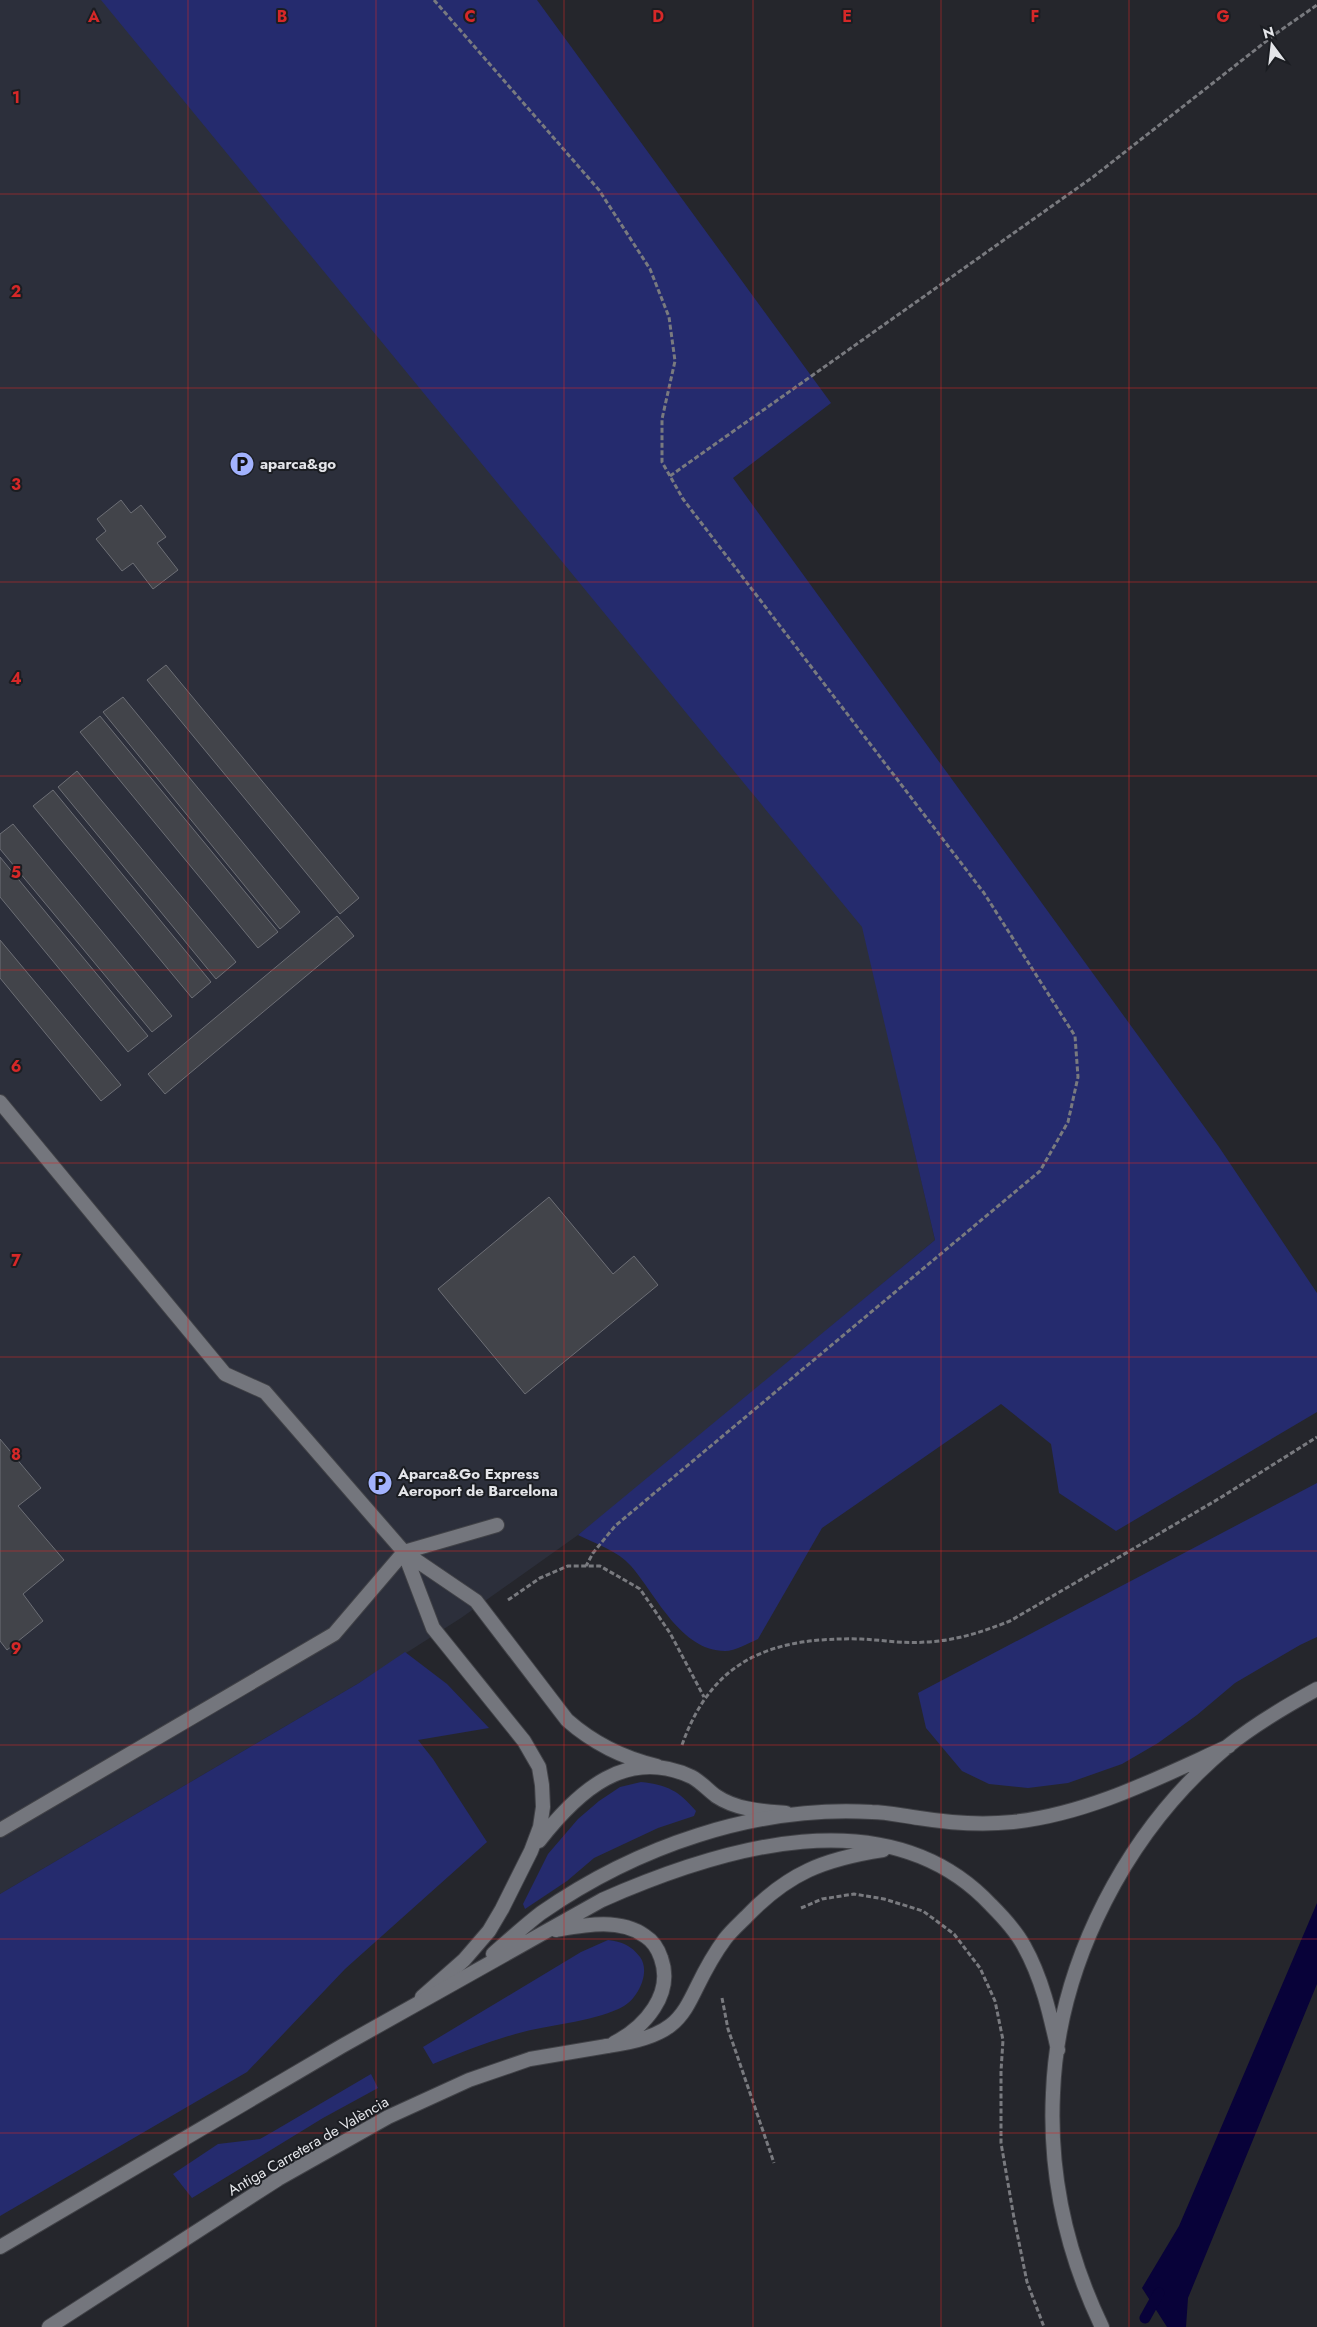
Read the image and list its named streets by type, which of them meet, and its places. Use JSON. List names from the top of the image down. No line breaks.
{"streets":{"main road":["Antiga Carretera de València"]},"places":{"parking":["aparca&go","Aparca&Go Express Aeroport de Barcelona"]},"north":"top","grid":{"columns":["A","B","C","D","E","F","G"],"rows":["1","2","3","4","5","6","7","8","9"]}}
